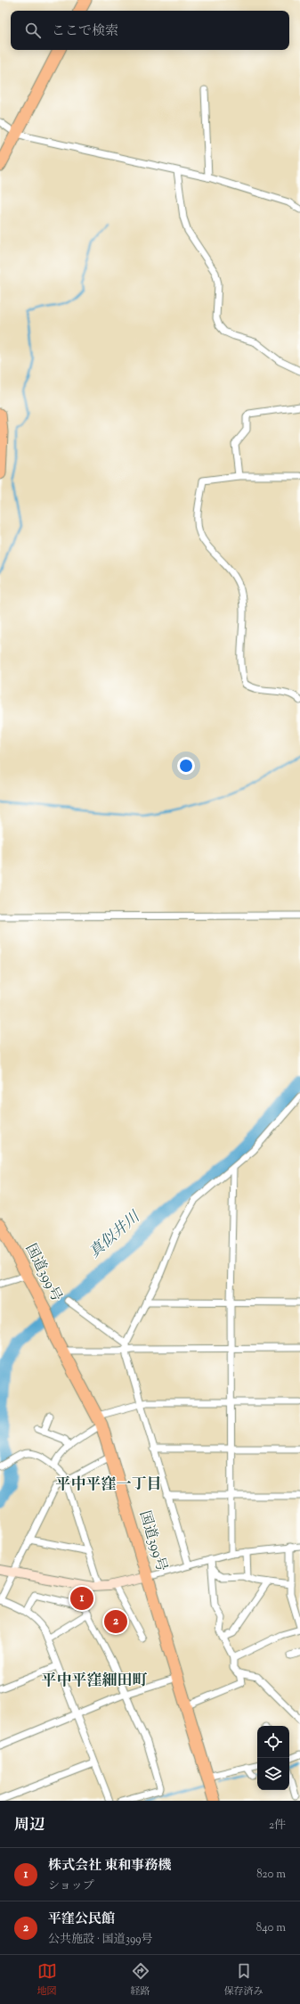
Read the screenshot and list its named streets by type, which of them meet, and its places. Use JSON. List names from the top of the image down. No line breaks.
{"streets":{"highway":["国道399号"]},"districts":["平中平窪一丁目","平中平窪細田町"],"water":["真似井川"],"page":{"search":"ここで検索","pins":["1","2"],"heading":["周辺","2件"],"list":[{"mark":"1","name":"株式会社 東和事務機","note":"ショップ","value":"820 m"},{"mark":"2","name":"平窪公民館","note":"公共施設 · 国道399号","value":"840 m"}],"nav":["地図","経路","保存済み"]}}
